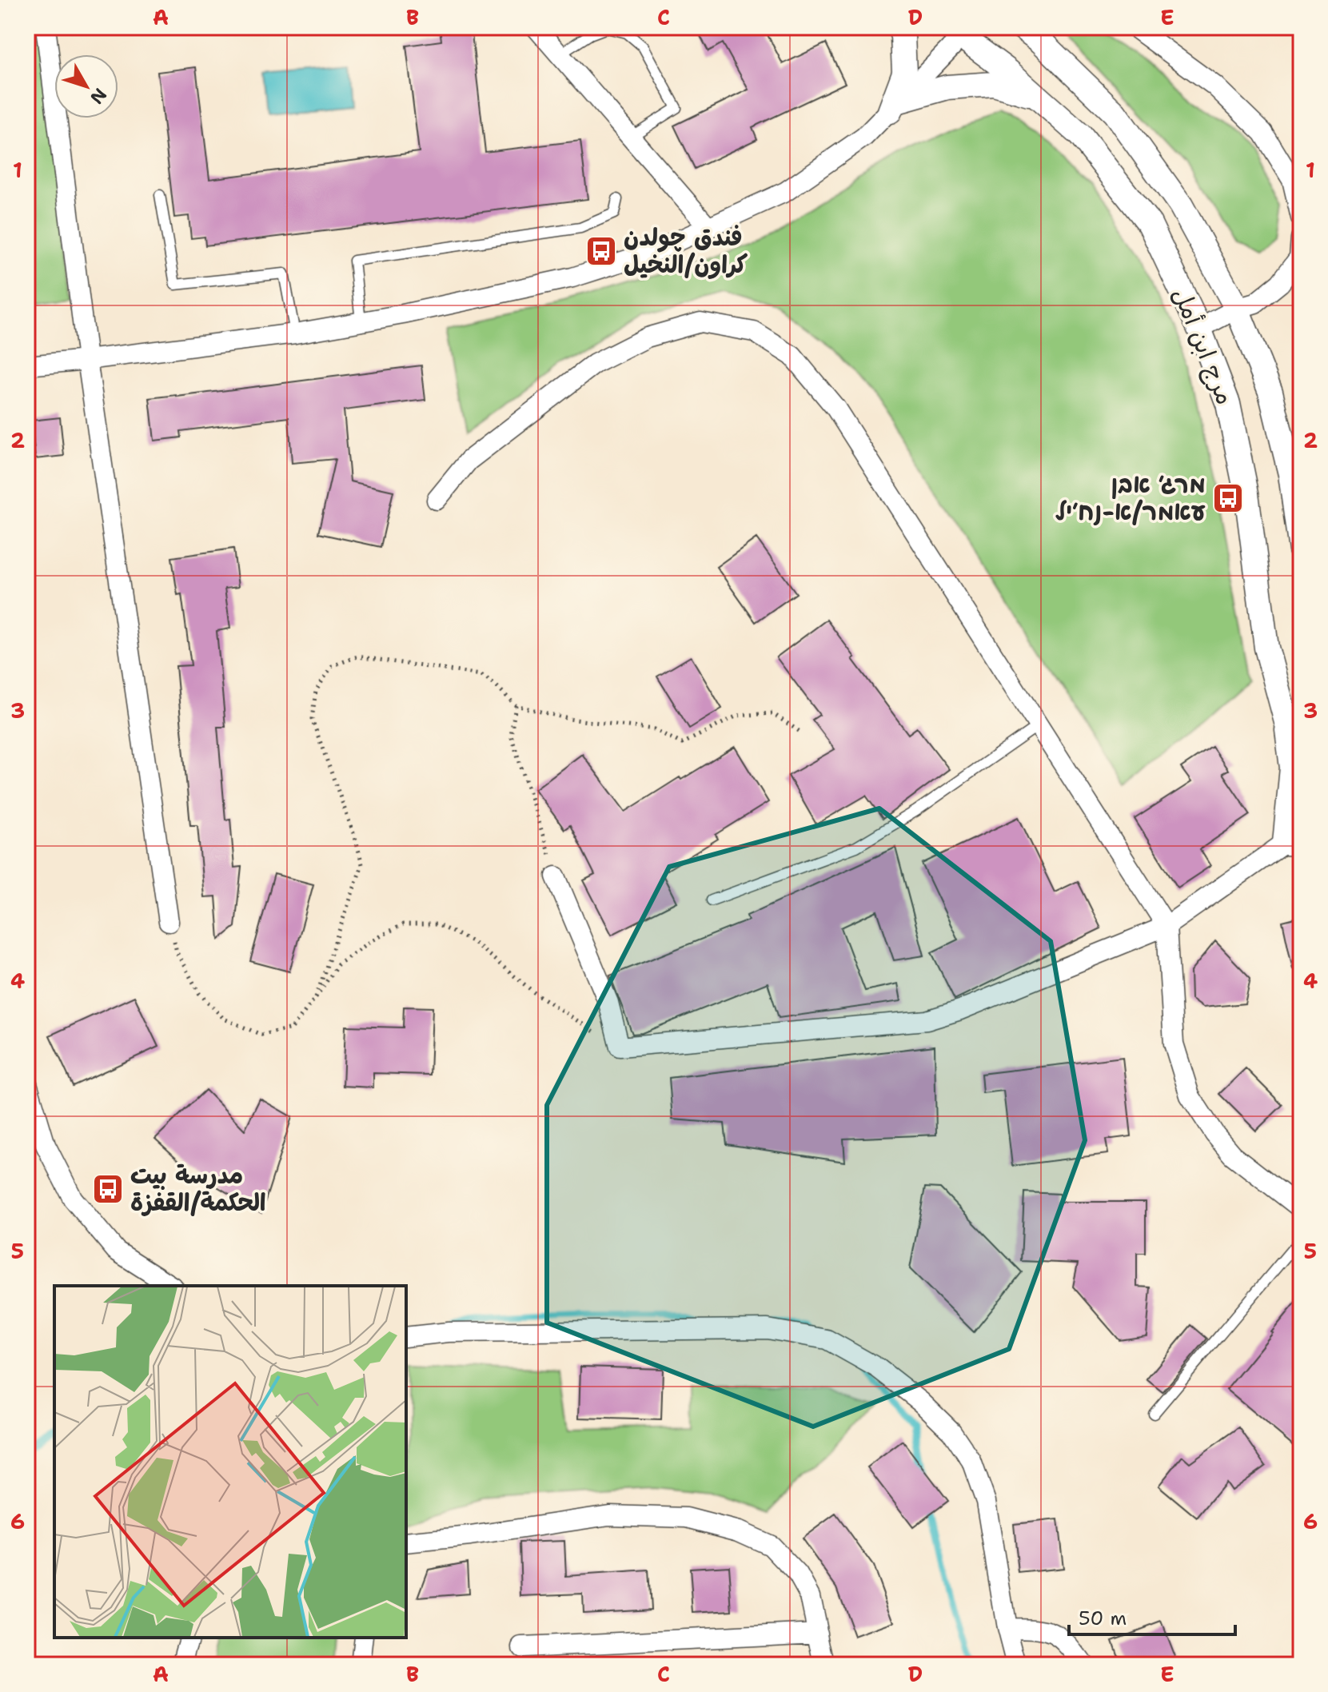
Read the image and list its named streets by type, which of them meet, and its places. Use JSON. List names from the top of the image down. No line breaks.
{"streets":{"street":["مرج ابن أمل"]},"places":{"bus stop":["فندق چولدن كراون/النخيل","מרג׳ אבן עאמר/א-נח׳יל","مدرسة بيت الحكمة/القفزة"]},"scale_bar":"50 m","north":"bottom right","grid":{"columns":["A","B","C","D","E"],"rows":["1","2","3","4","5","6"]}}
